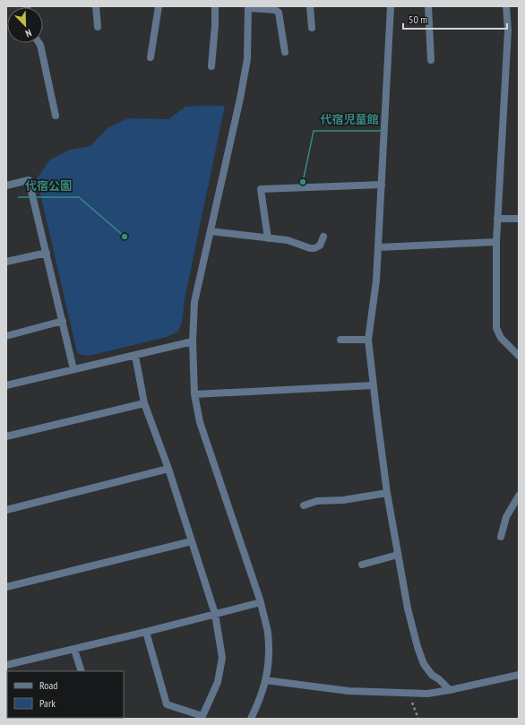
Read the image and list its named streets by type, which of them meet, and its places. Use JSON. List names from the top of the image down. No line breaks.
{"places":["代宿児童館","代宿公園"],"legend":["Road","Park"],"scale_bar":"50 m","north":"bottom right"}
